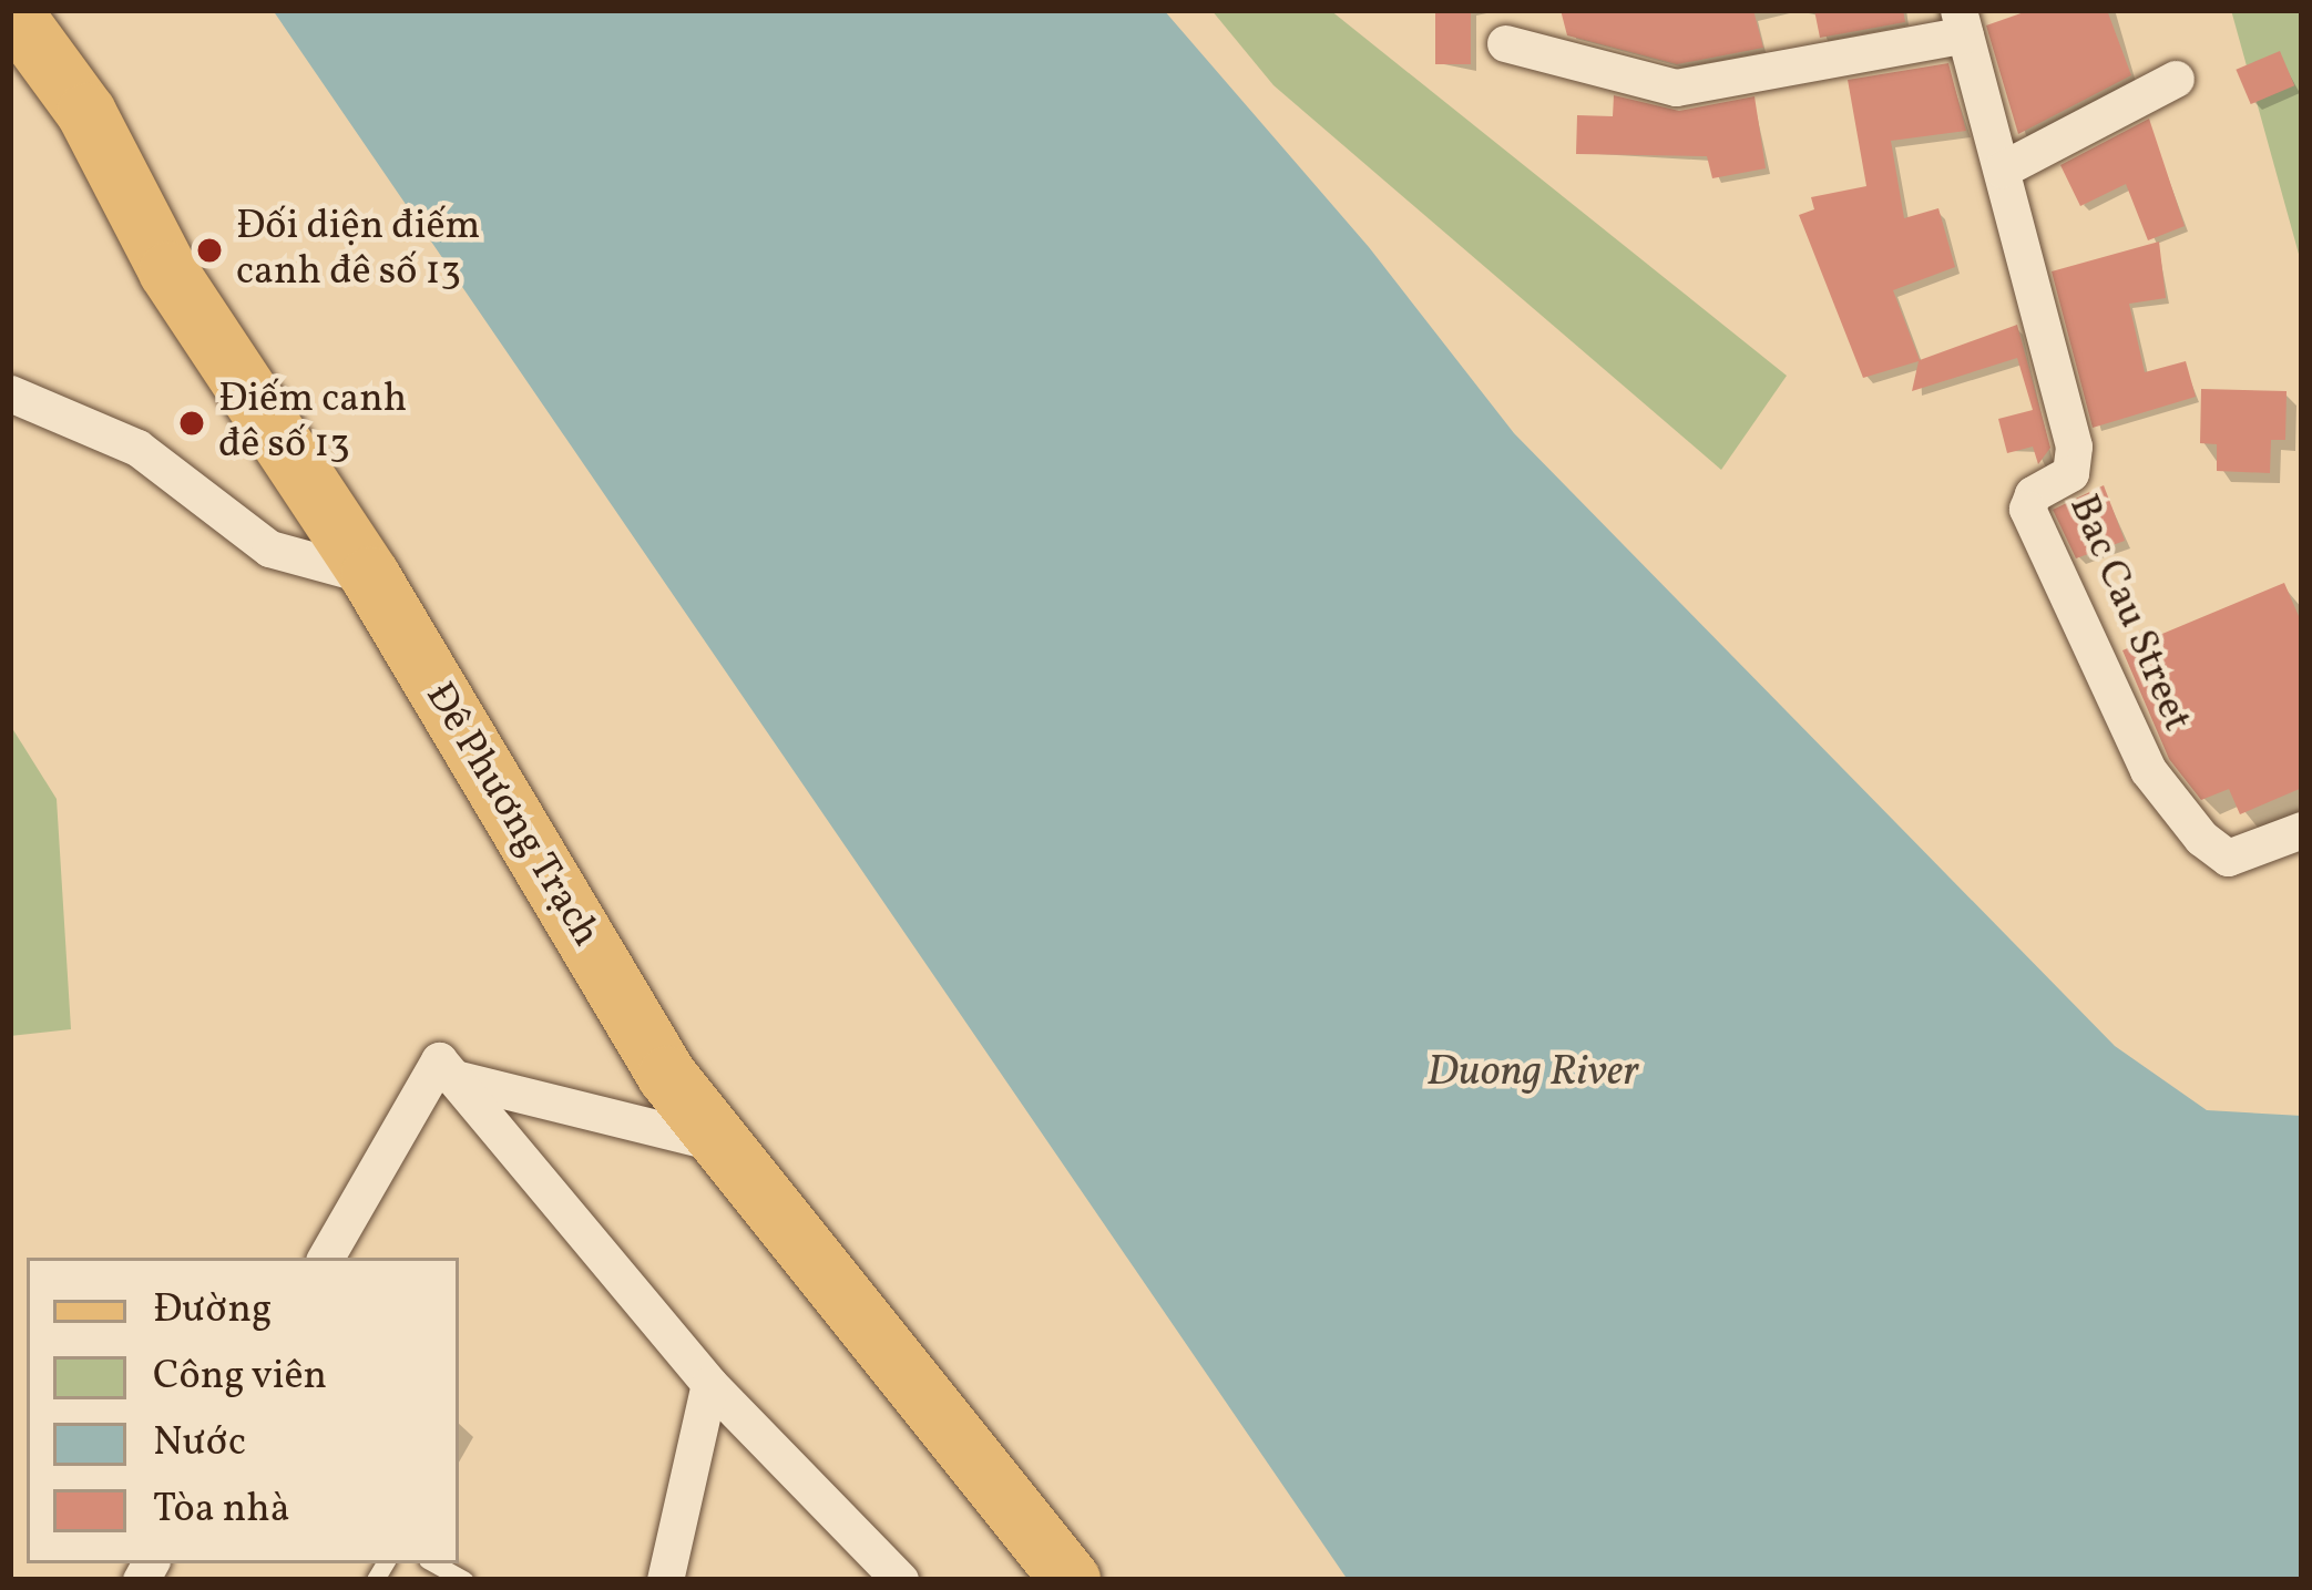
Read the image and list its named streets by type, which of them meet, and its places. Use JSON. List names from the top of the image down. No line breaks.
{"streets":{"main road":["Đê Phương Trạch"],"street":["Bac Cau Street"]},"water":["Duong River"],"places":["Đối diện điếm canh đê số 13","Điếm canh đê số 13"],"legend":["Đường","Công viên","Nước","Tòa nhà"]}
